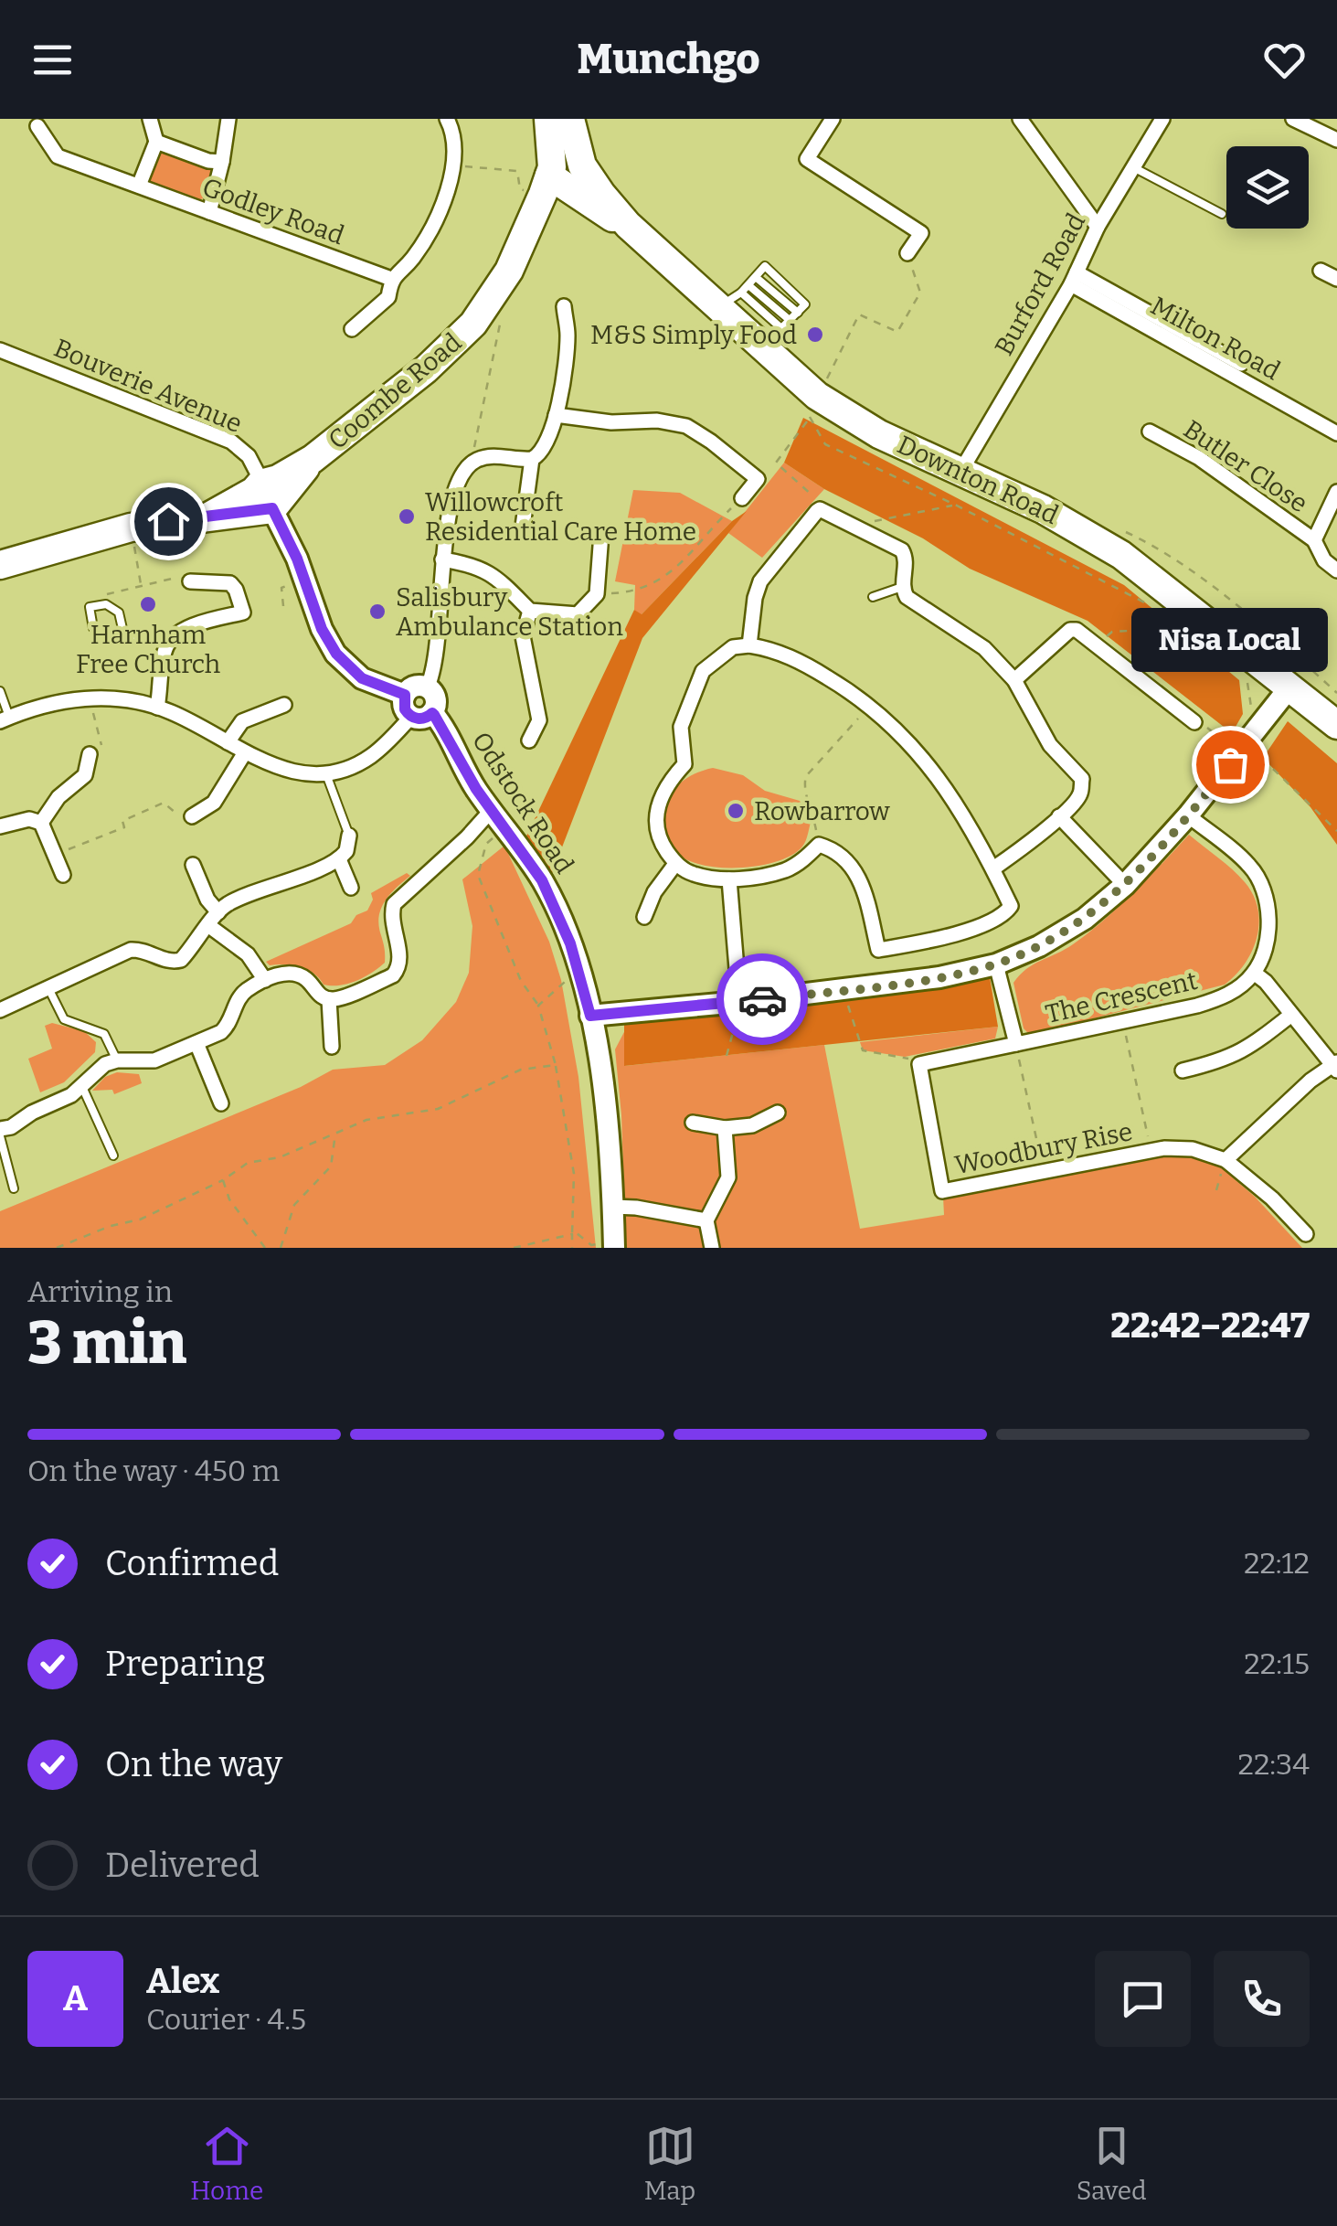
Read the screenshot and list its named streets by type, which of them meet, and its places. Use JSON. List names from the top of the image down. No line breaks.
{"streets":{"highway":["Coombe Road","Downton Road"],"street":["Godley Road","Burford Road","Milton Road","Bouverie Avenue","Butler Close","Odstock Road","The Crescent","Woodbury Rise"]},"crossings":[["Burford Road","Milton Road"],["Burford Road","Downton Road"],["Bouverie Avenue","Coombe Road"],["Coombe Road","Downton Road"],["The Crescent","Woodbury Rise"]],"places":["M&S Simply Food","Willowcroft Residential Care Home","Harnham Free Church","Salisbury Ambulance Station","Nisa Local","Rowbarrow"],"page":{"header":"Munchgo","bubble":"Nisa Local","heading":["3 min","Arriving in","22:42–22:47"],"panel":["Alex","Courier · 4.5"],"bar":"On the way · 450 m","list":[["Confirmed","22:12"],["Preparing","22:15"],["On the way","22:34"],"Delivered"],"round":"A","tabs":["Home","Map","Saved"]}}
